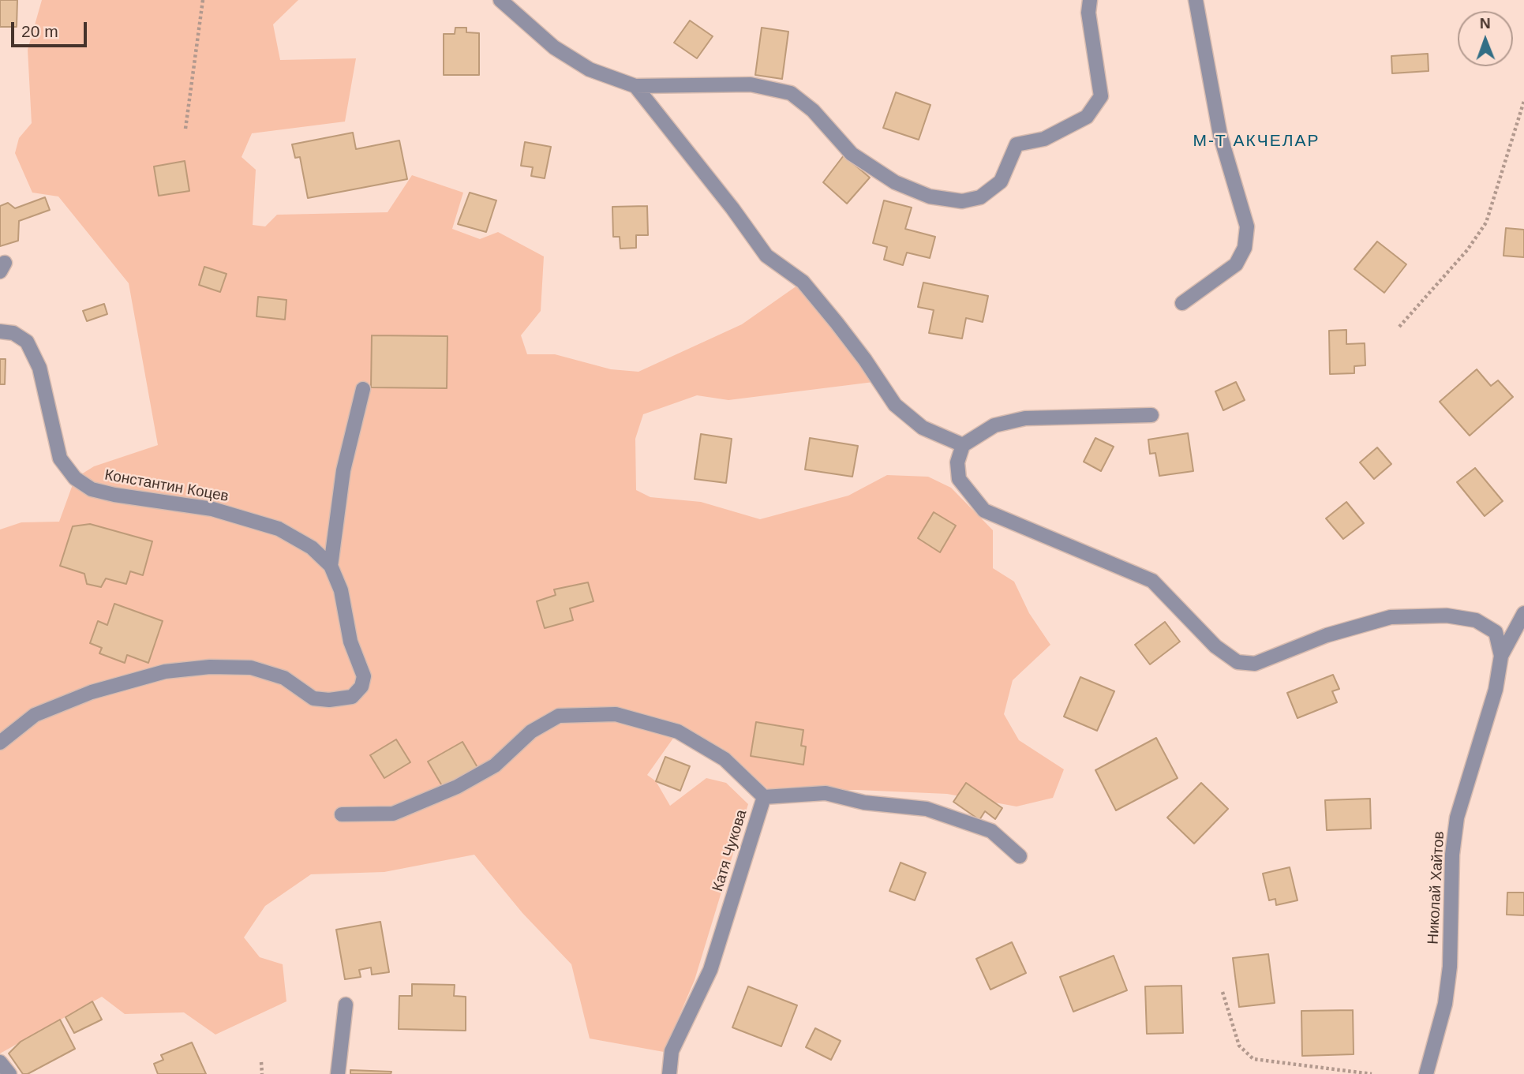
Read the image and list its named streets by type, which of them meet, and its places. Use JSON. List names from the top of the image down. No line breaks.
{"streets":{"street":["Константин Коцев","Катя Чукова","Николай Хайтов"]},"districts":["М-Т АКЧЕЛАР"],"scale_bar":"20 m","north":"top"}
